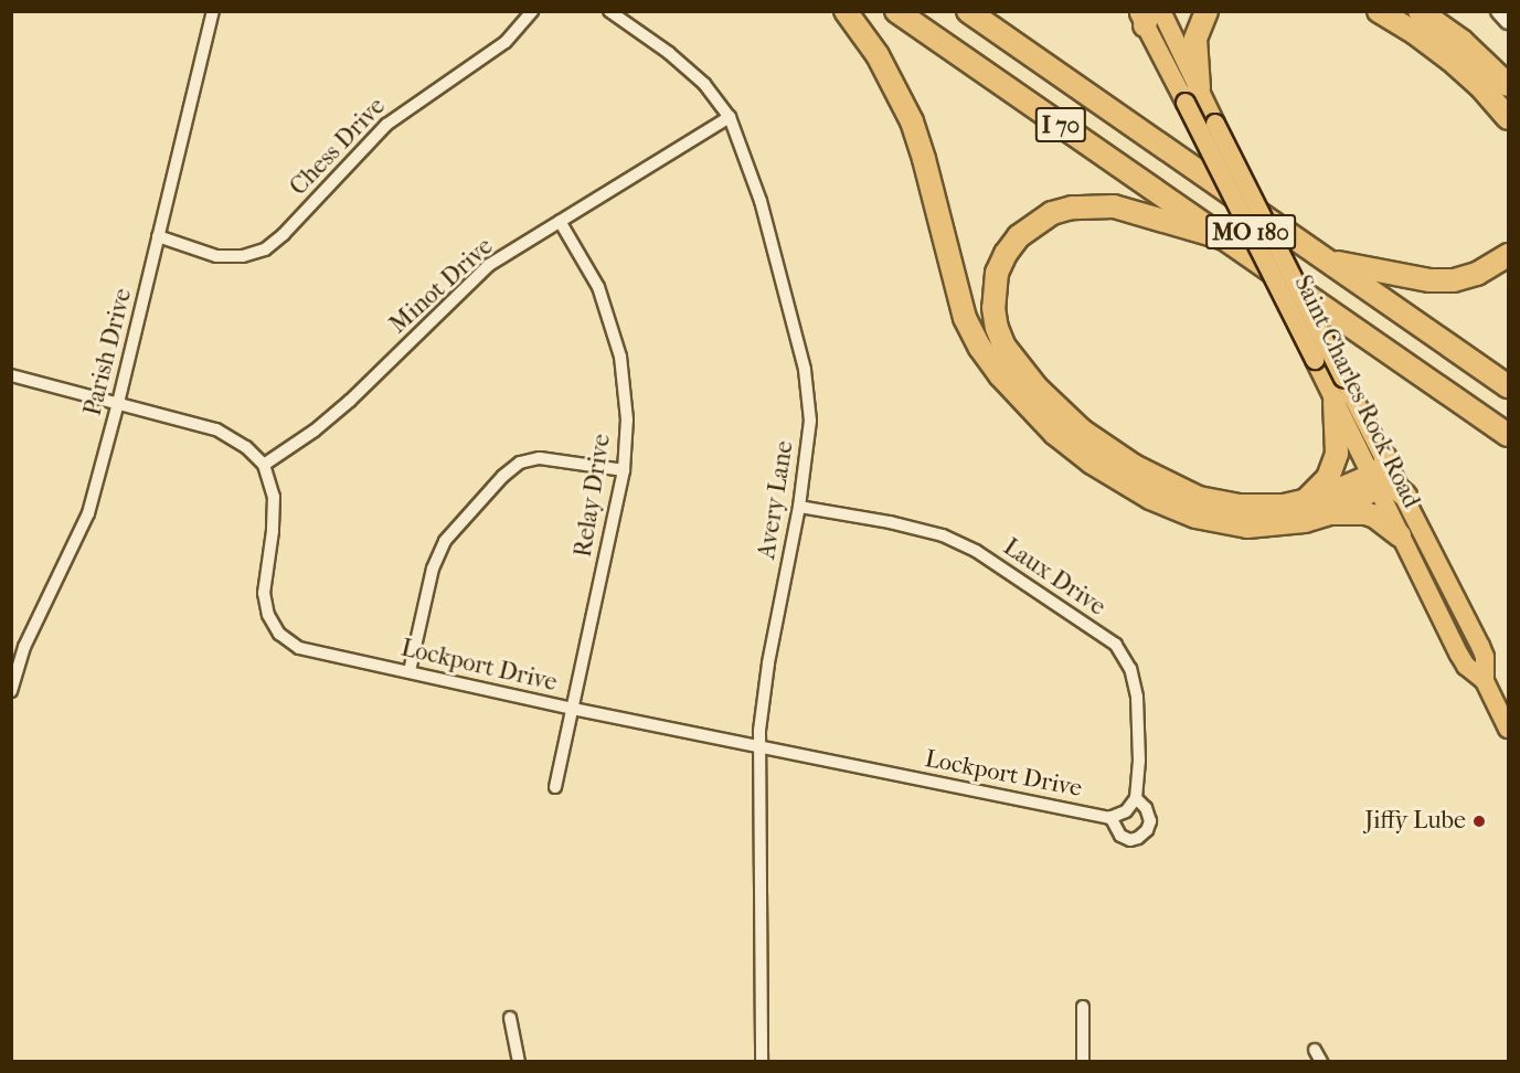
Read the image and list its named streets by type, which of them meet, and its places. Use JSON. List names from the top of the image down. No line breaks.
{"streets":{"highway":["I 70"],"main road":["MO 180","Saint Charles Rock Road"],"street":["Chess Drive","Minot Drive","Parish Drive","Relay Drive","Avery Lane","Laux Drive","Lockport Drive"]},"crossings":[["Chess Drive","Parish Drive"],["Minot Drive","Relay Drive"],["Minot Drive","Avery Lane"],["Minot Drive","Lockport Drive"],["Relay Drive","Lockport Drive"],["Avery Lane","Laux Drive"],["Avery Lane","Lockport Drive"],["Laux Drive","Lockport Drive"]],"places":["Jiffy Lube"]}
